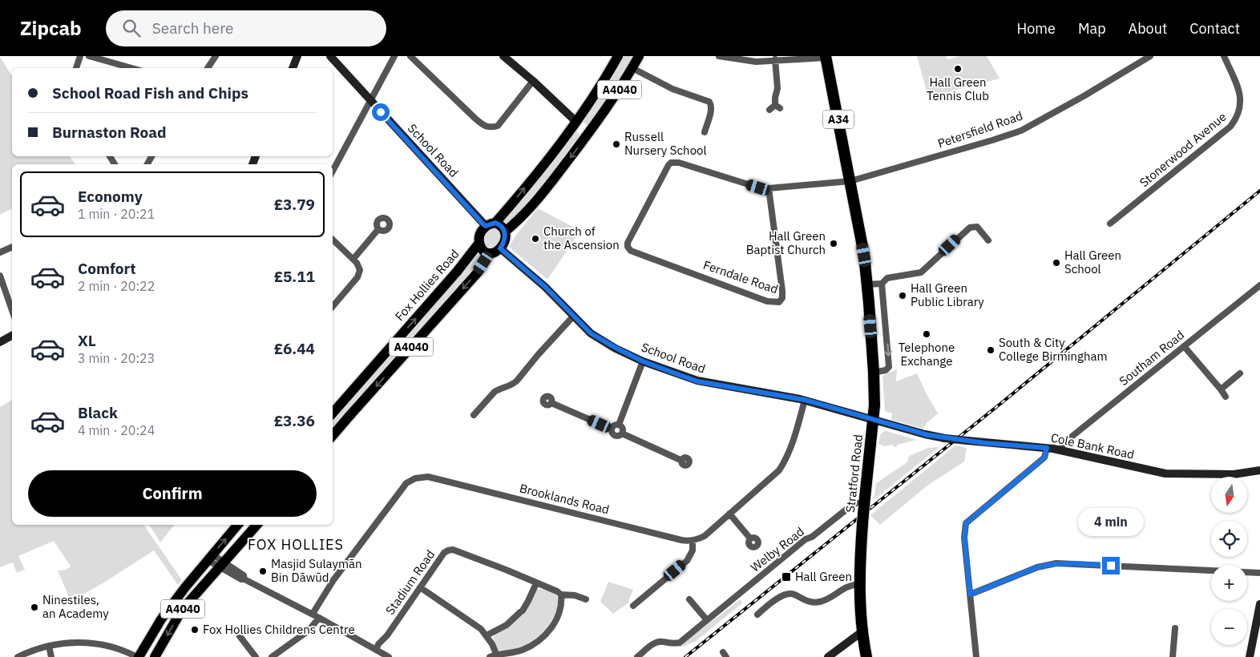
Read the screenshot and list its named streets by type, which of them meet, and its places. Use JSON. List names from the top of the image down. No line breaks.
{"streets":{"highway":["A34","Stratford Road"],"main road":["A4040","School Road","Fox Hollies Road","Cole Bank Road"],"street":["Petersfield Road","Stonerwood Avenue","Ferndale Road","Southam Road","Brooklands Road","Welby Road","Stadium Road"]},"crossings":[["A4040","School Road"],["A4040","Fox Hollies Road"],["Petersfield Road","Ferndale Road"],["Petersfield Road","Stratford Road"],["School Road","Fox Hollies Road"],["School Road","Cole Bank Road"],["School Road","Stratford Road"],["Southam Road","Cole Bank Road"],["Cole Bank Road","Stratford Road"],["Stratford Road","Welby Road"]],"districts":["FOX HOLLIES"],"places":{"other":["Hall Green Tennis Club","Russell Nursery School","Church of the Ascension","Hall Green Baptist Church","Hall Green School","Hall Green Public Library","Telephone Exchange","South & City College Birmingham","Masjid Sulaymān Bin Dāwūd","Ninestiles, an Academy","Fox Hollies Childrens Centre"],"transit":["Hall Green"]},"north":"bottom","page":{"header":"Zipcab","search":"Search here","nav":["Home","Map","About","Contact"],"banner":["School Road Fish and Chips","Burnaston Road"],"list":[{"name":"Economy","note":"1 min · 20:21","value":"£3.79"},{"name":"Comfort","note":"2 min · 20:22","value":"£5.11"},{"name":"XL","note":"3 min · 20:23","value":"£6.44"},{"name":"Black","note":"4 min · 20:24","value":"£3.36"}],"buttons":"Confirm","map_buttons":["+","−"],"bubble":"4 min"}}
